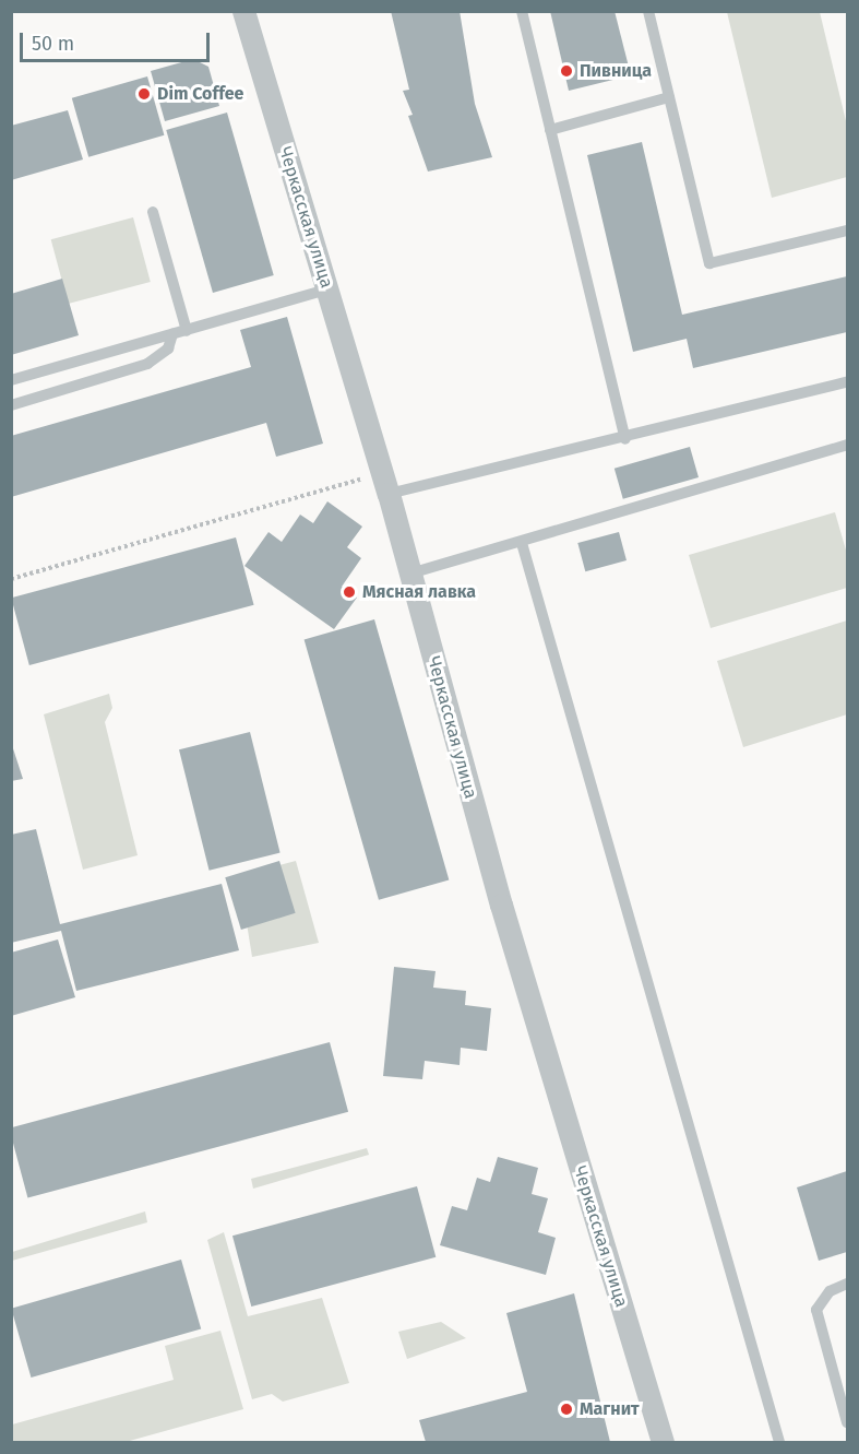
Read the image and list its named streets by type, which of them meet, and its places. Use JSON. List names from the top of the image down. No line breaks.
{"streets":{"street":["Черкасская улица"]},"places":["Пивница","Dim Coffee","Мясная лавка","Магнит"],"scale_bar":"50 m"}
